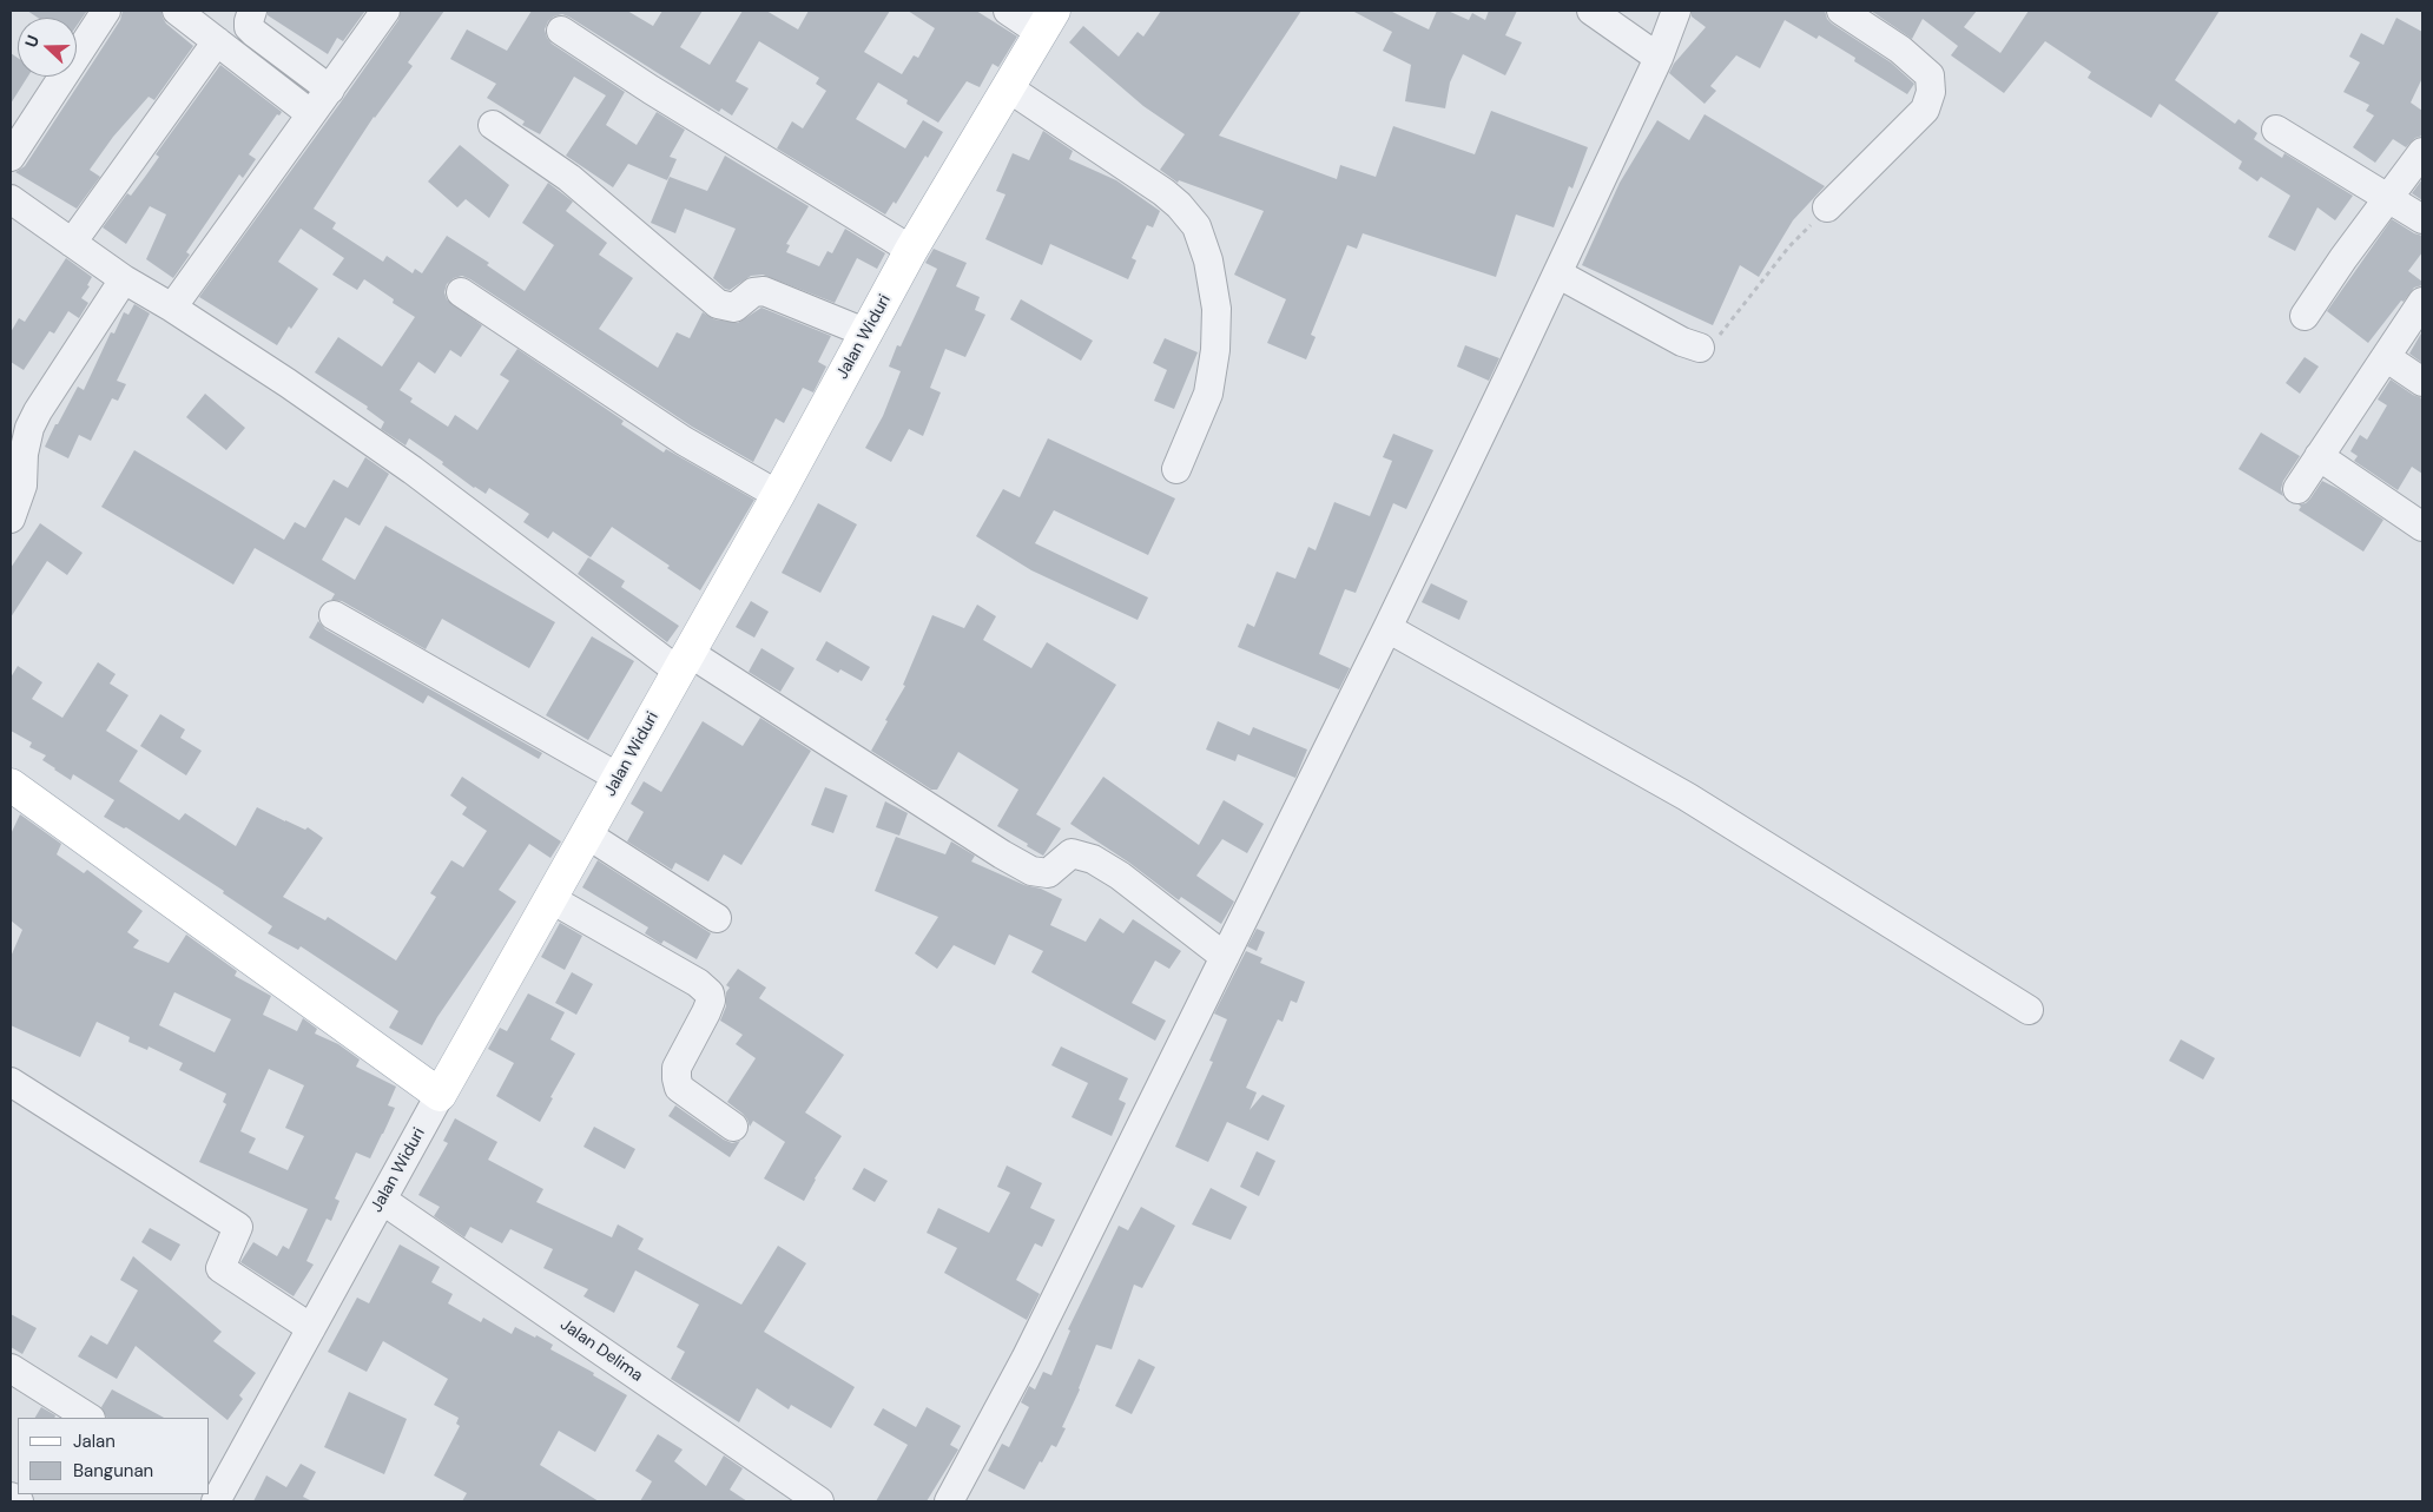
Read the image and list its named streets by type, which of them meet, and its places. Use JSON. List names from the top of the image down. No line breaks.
{"streets":{"main road":["Jalan Widuri"],"street":["Jalan Delima"]},"crossings":[["Jalan Widuri","Jalan Delima"]],"legend":["Jalan","Bangunan"],"north":"left"}
